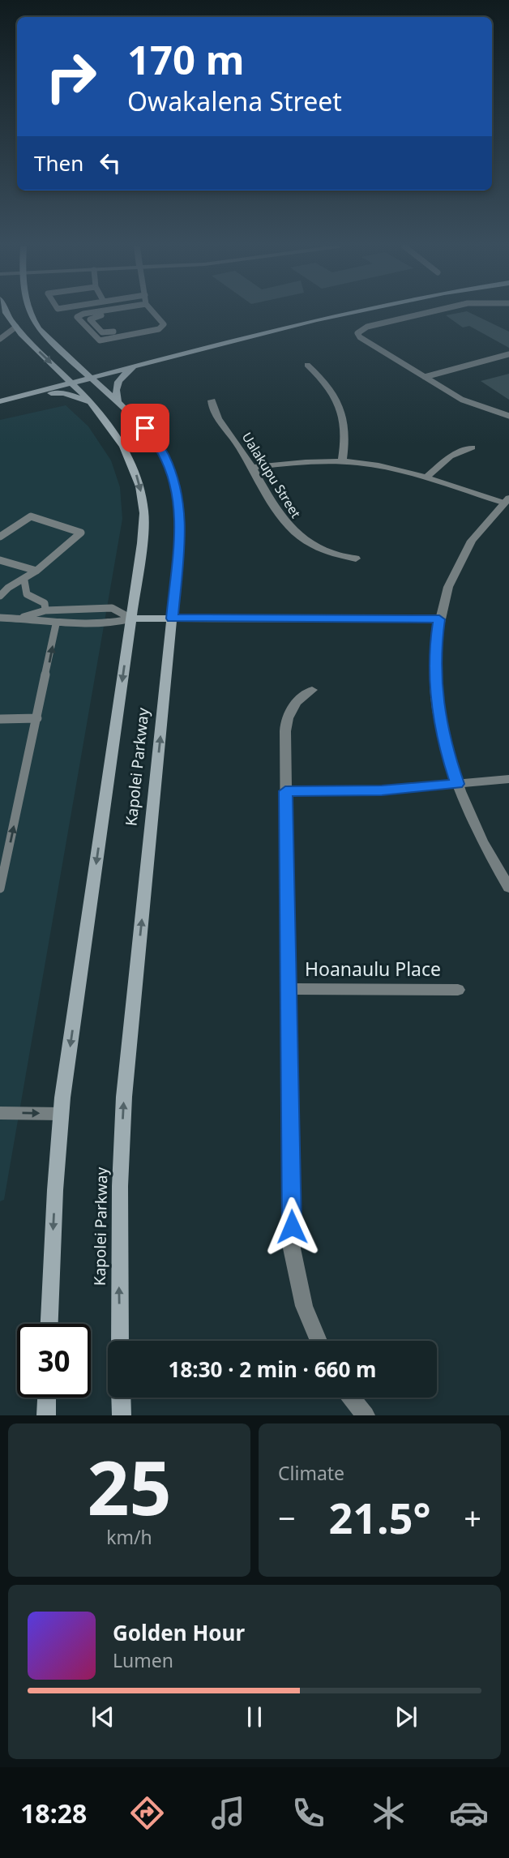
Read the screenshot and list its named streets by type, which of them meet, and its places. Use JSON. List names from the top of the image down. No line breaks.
{"streets":{"main road":["Kapolei Parkway"],"street":["Ualakupu Street","Hoanaulu Place"]},"page":{"turn":["170 m","Owakalena Street"],"then":"Then","limit":"30","trip":"18:30 · 2 min · 660 m","tile":[["25","km/h"],"Climate"],"heat":["−","21.5°","+"],"song":["Golden Hour","Lumen"],"tabs":"18:28"}}
